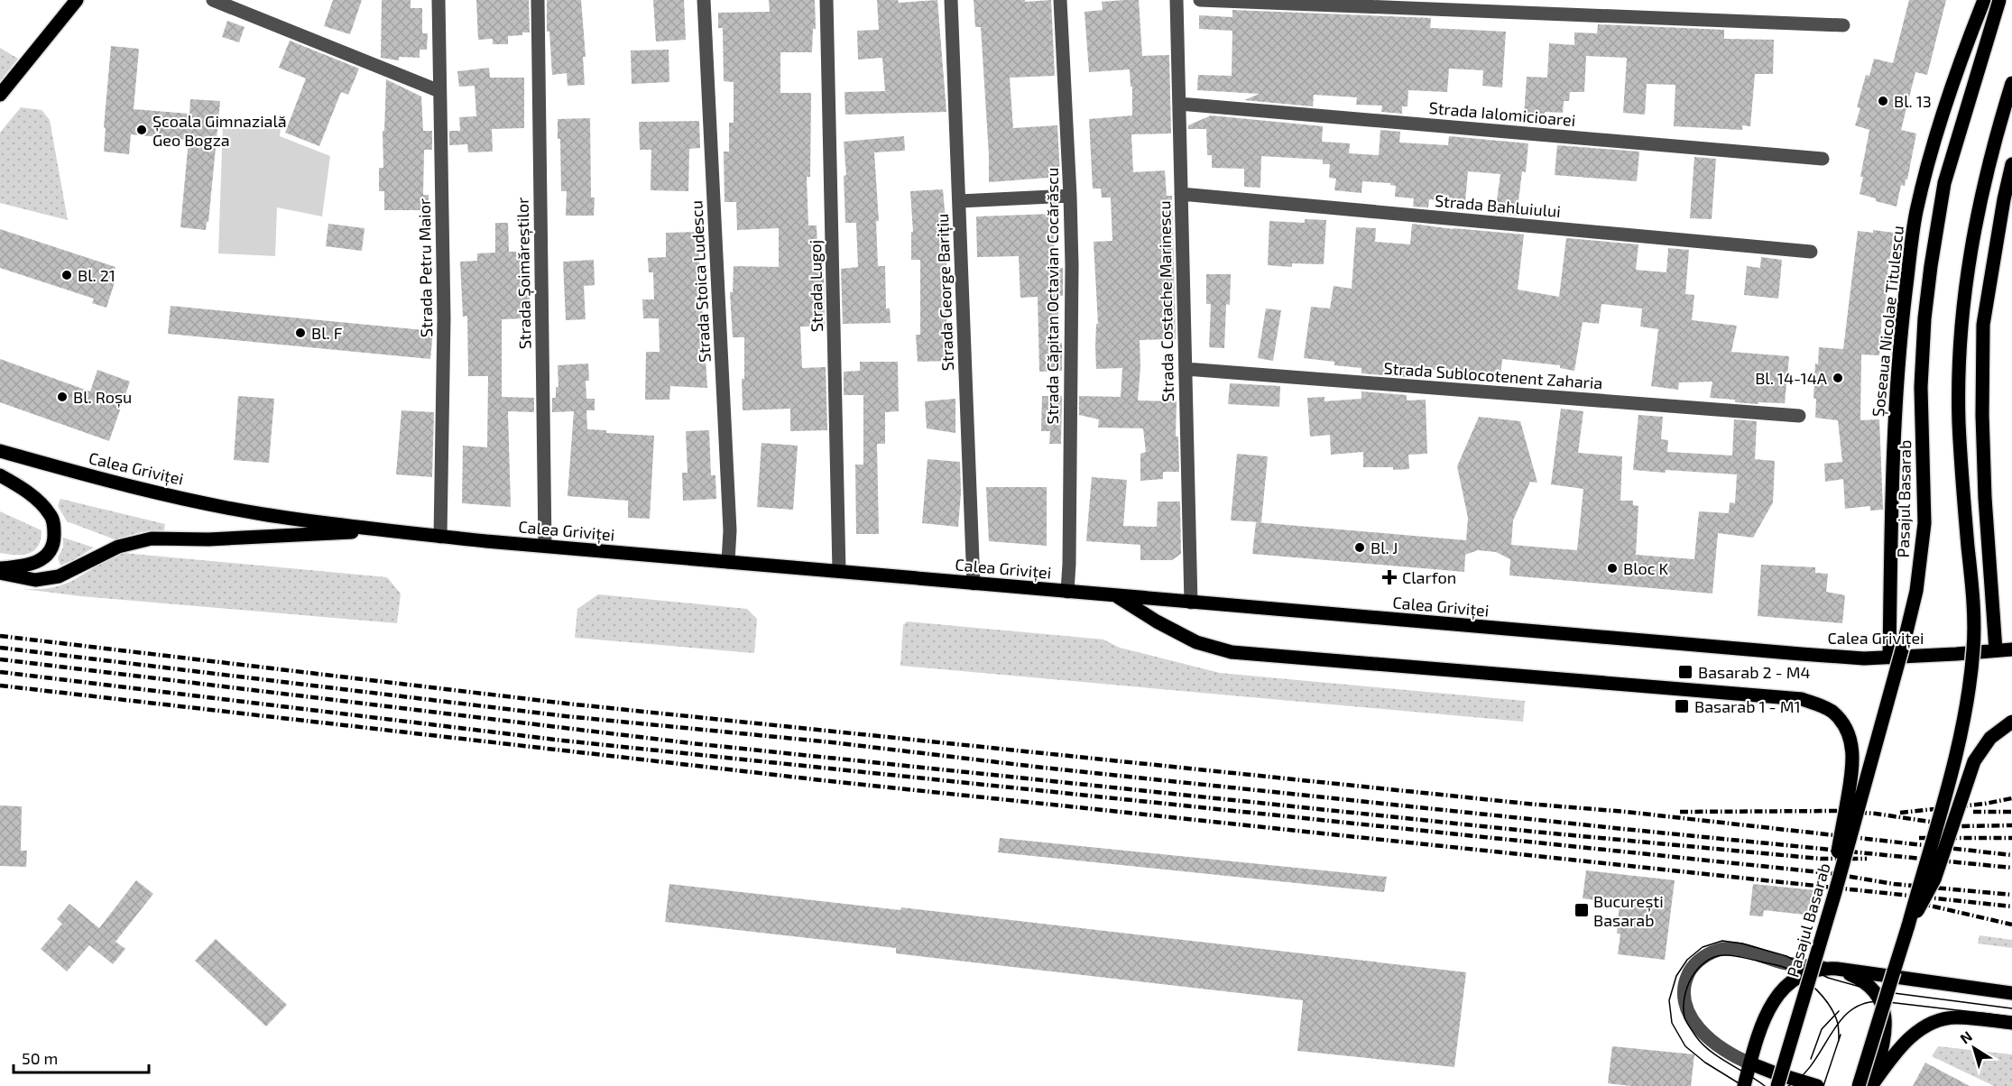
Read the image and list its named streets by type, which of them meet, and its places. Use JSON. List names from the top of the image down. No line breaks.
{"streets":{"main road":["Șoseaua Nicolae Titulescu","Calea Griviței","Pasajul Basarab"],"street":["Strada Ialomicioarei","Strada Bahluiului","Strada Petru Maior","Strada Șoimăreștilor","Strada Stoica Ludescu","Strada Lugoj","Strada George Barițiu","Strada Căpitan Octavian Cocărăscu","Strada Costache Marinescu","Strada Sublocotenent Zaharia"]},"crossings":[["Strada Ialomicioarei","Strada Costache Marinescu"],["Strada Bahluiului","Strada Costache Marinescu"],["Strada Petru Maior","Calea Griviței"],["Strada Șoimăreștilor","Calea Griviței"],["Strada Stoica Ludescu","Calea Griviței"],["Strada Lugoj","Calea Griviței"],["Strada George Barițiu","Calea Griviței"],["Strada Căpitan Octavian Cocărăscu","Calea Griviței"],["Strada Costache Marinescu","Strada Sublocotenent Zaharia"],["Strada Costache Marinescu","Calea Griviței"],["Șoseaua Nicolae Titulescu","Calea Griviței"]],"places":{"other":["Bl. 13","Școala Gimnazială Geo Bogza","Bl. 21","Bl. F","Bl. 14-14A","Bl. Roșu","Bl. J","Bloc K"],"health":["Clarfon"],"transit":["Basarab 2 - M4","Basarab 1 - M1","București Basarab"]},"scale_bar":"50 m","north":"top left"}
